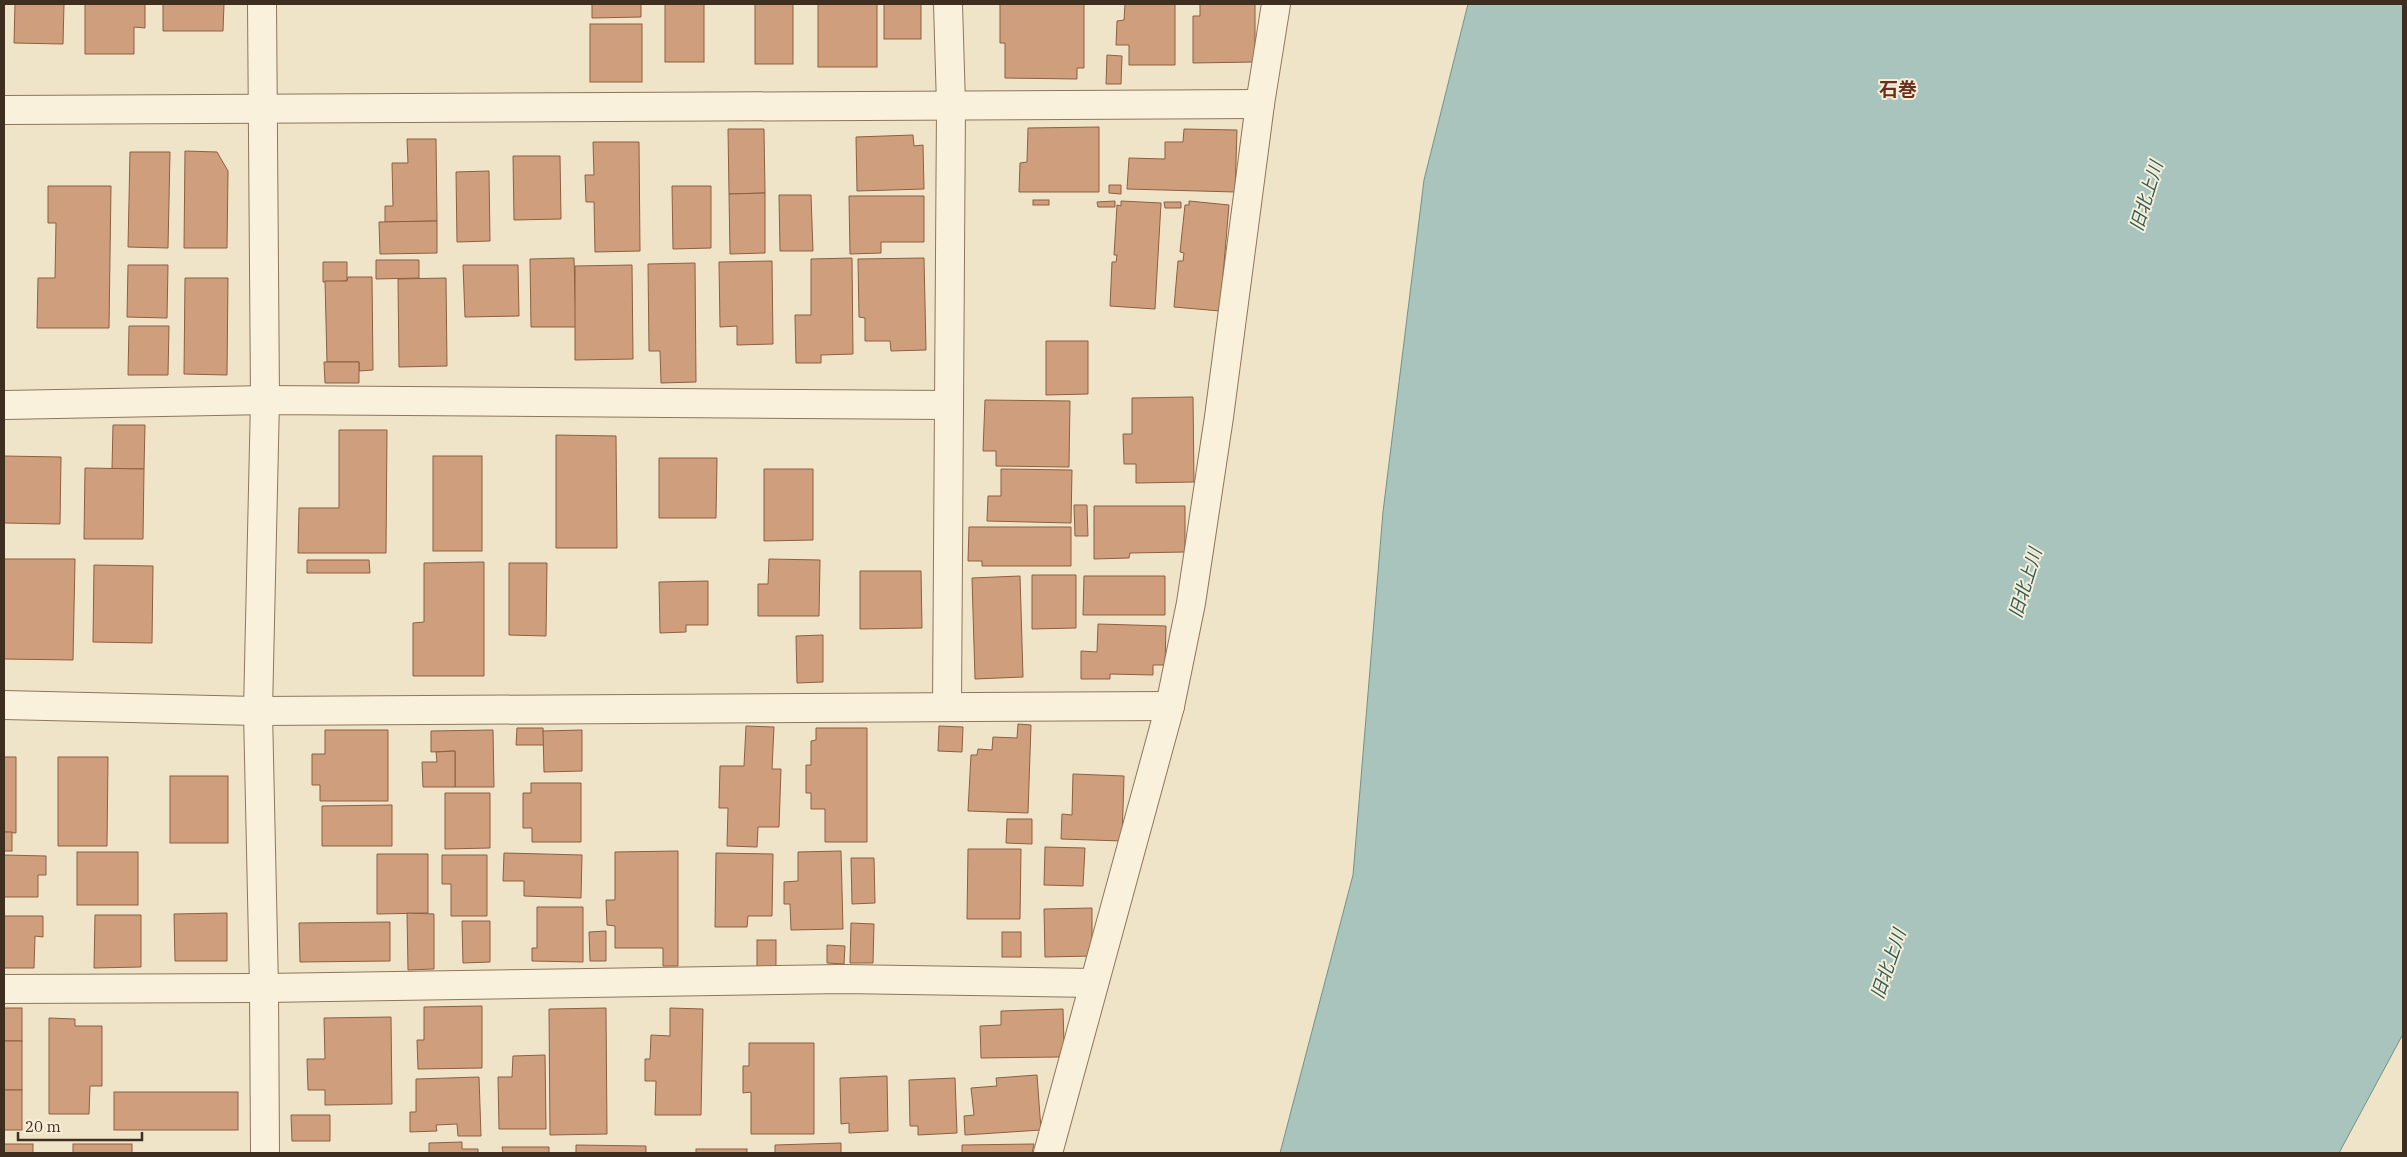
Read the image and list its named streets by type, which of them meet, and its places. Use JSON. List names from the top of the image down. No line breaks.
{"districts":["石巻"],"water":["旧北上川"],"scale_bar":"20 m"}
